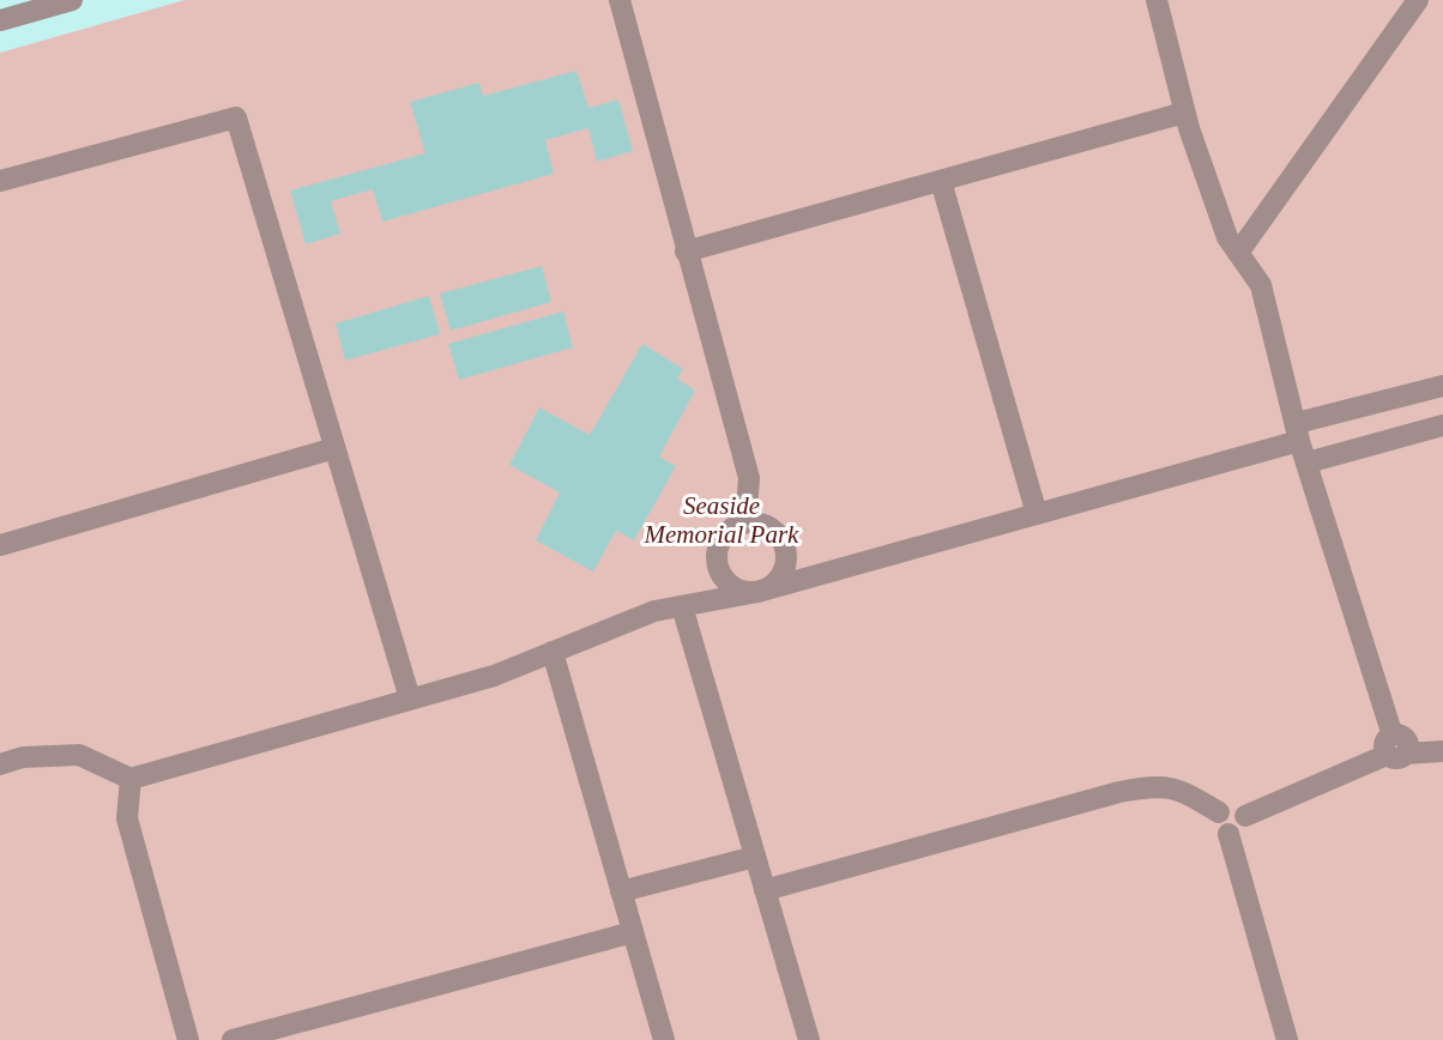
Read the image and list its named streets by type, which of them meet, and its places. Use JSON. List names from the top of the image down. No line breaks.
{"parks":["Seaside Memorial Park"]}
